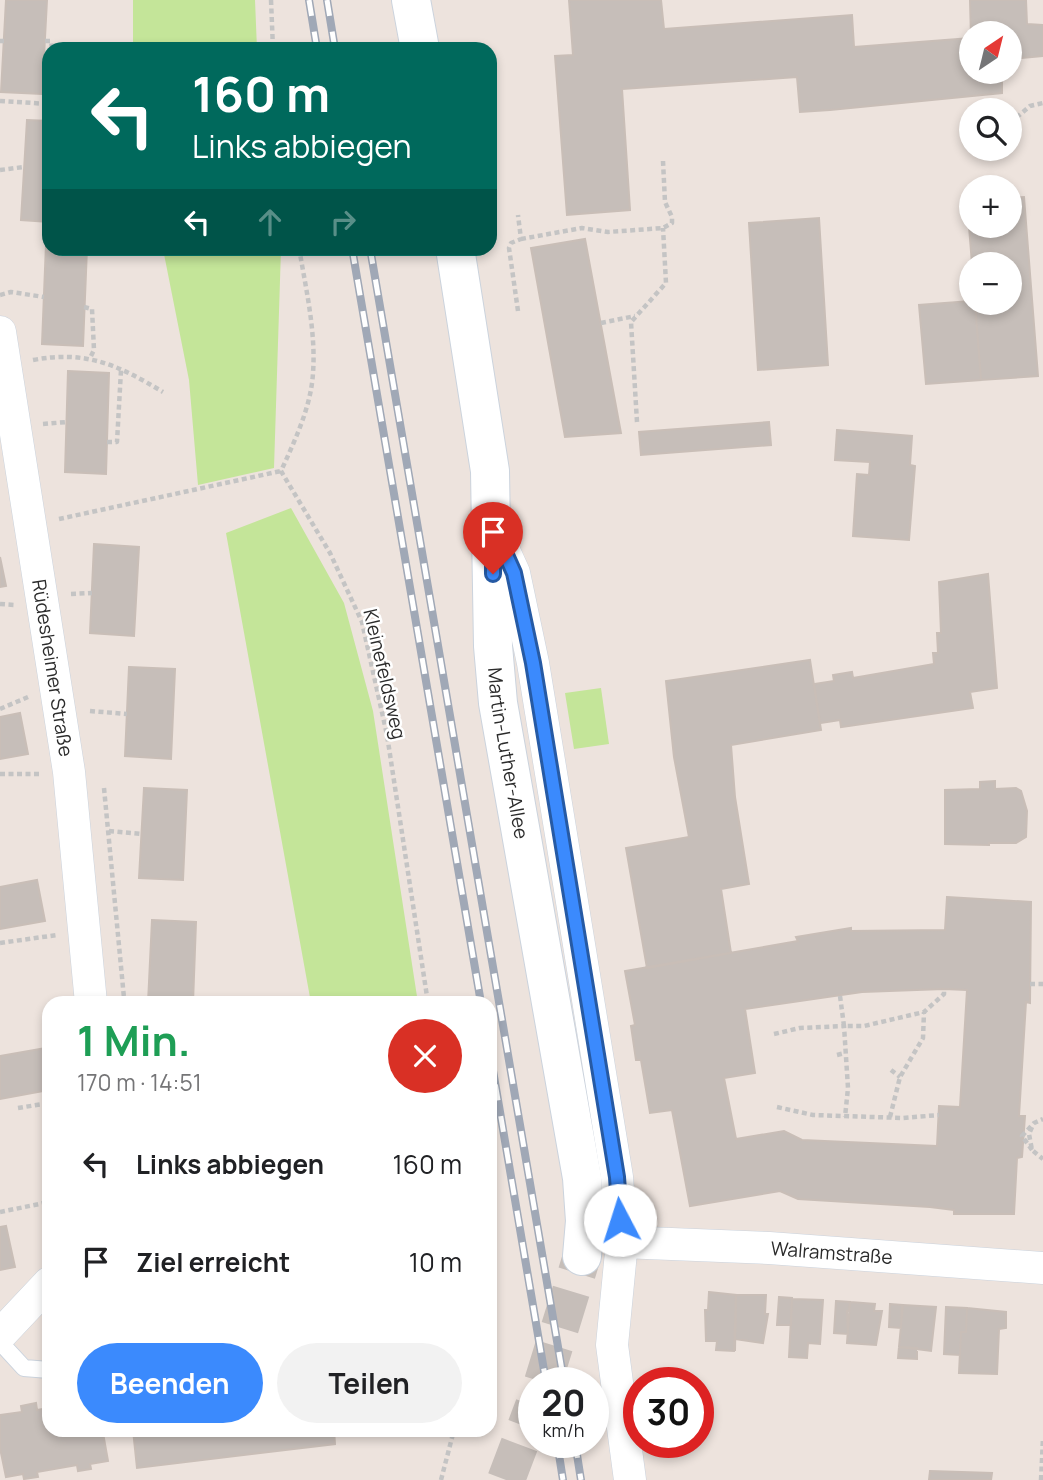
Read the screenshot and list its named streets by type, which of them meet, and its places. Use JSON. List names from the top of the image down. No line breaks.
{"streets":{"main road":["Martin-Luther-Allee"],"street":["Rüdesheimer Straße","Walramstraße"],"path":["Kleinefeldsweg"]},"north":"top right","page":{"map_buttons":["+","−"],"turn":["160 m","Links abbiegen"],"heading":["1 Min.","170 m · 14:51"],"list":[{"name":"Links abbiegen","value":"160 m"},{"name":"Ziel erreicht","value":"10 m"}],"buttons":["Beenden","Teilen"],"speed":"20 km/h","limit":"30"}}
